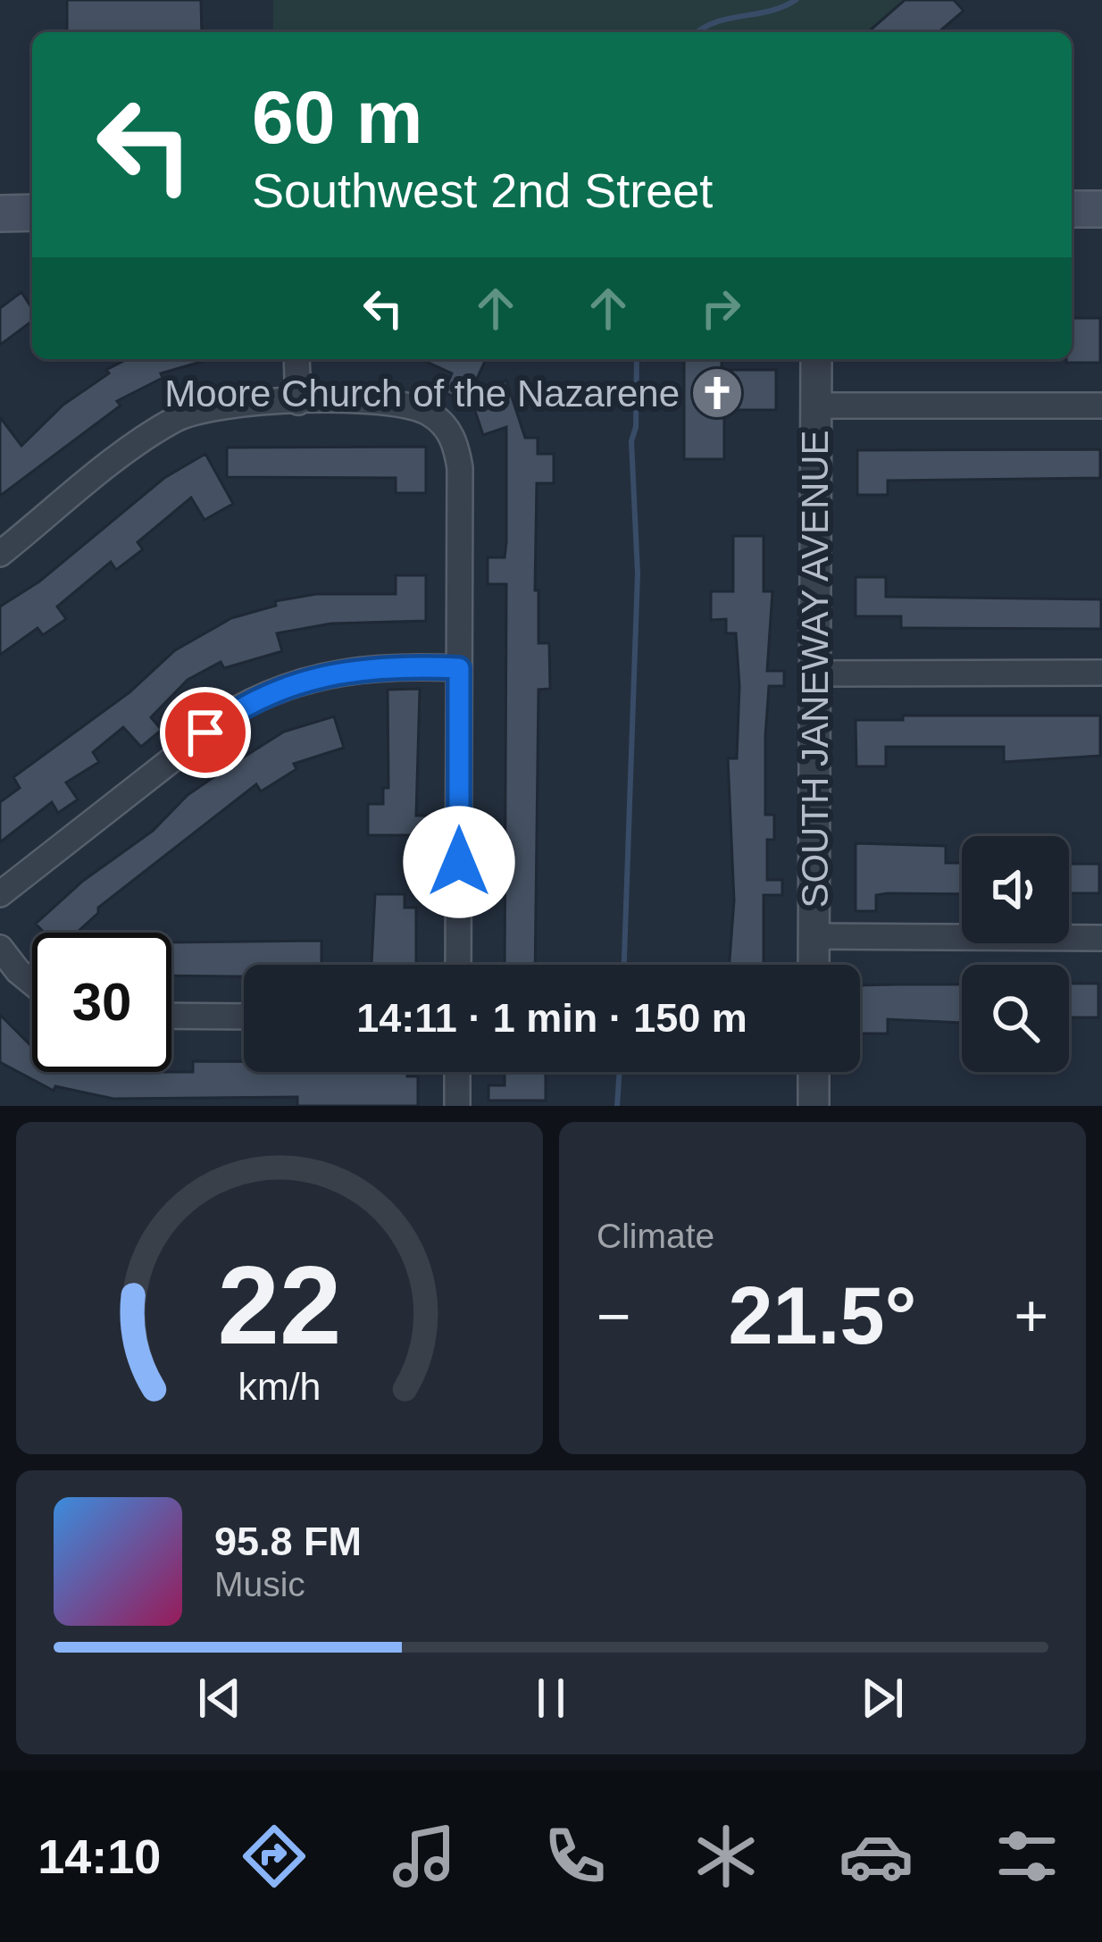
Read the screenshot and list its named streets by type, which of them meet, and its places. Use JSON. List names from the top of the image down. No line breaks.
{"streets":{"street":["SOUTH JANEWAY AVENUE"]},"places":{"church":["Moore Church of the Nazarene"]},"page":{"turn":["60 m","Southwest 2nd Street"],"limit":"30","trip":"14:11 · 1 min · 150 m","tile":"Climate","heat":["−","21.5°","+"],"song":["95.8 FM","Music"],"tabs":"14:10","gauge":["22","km/h"]}}
